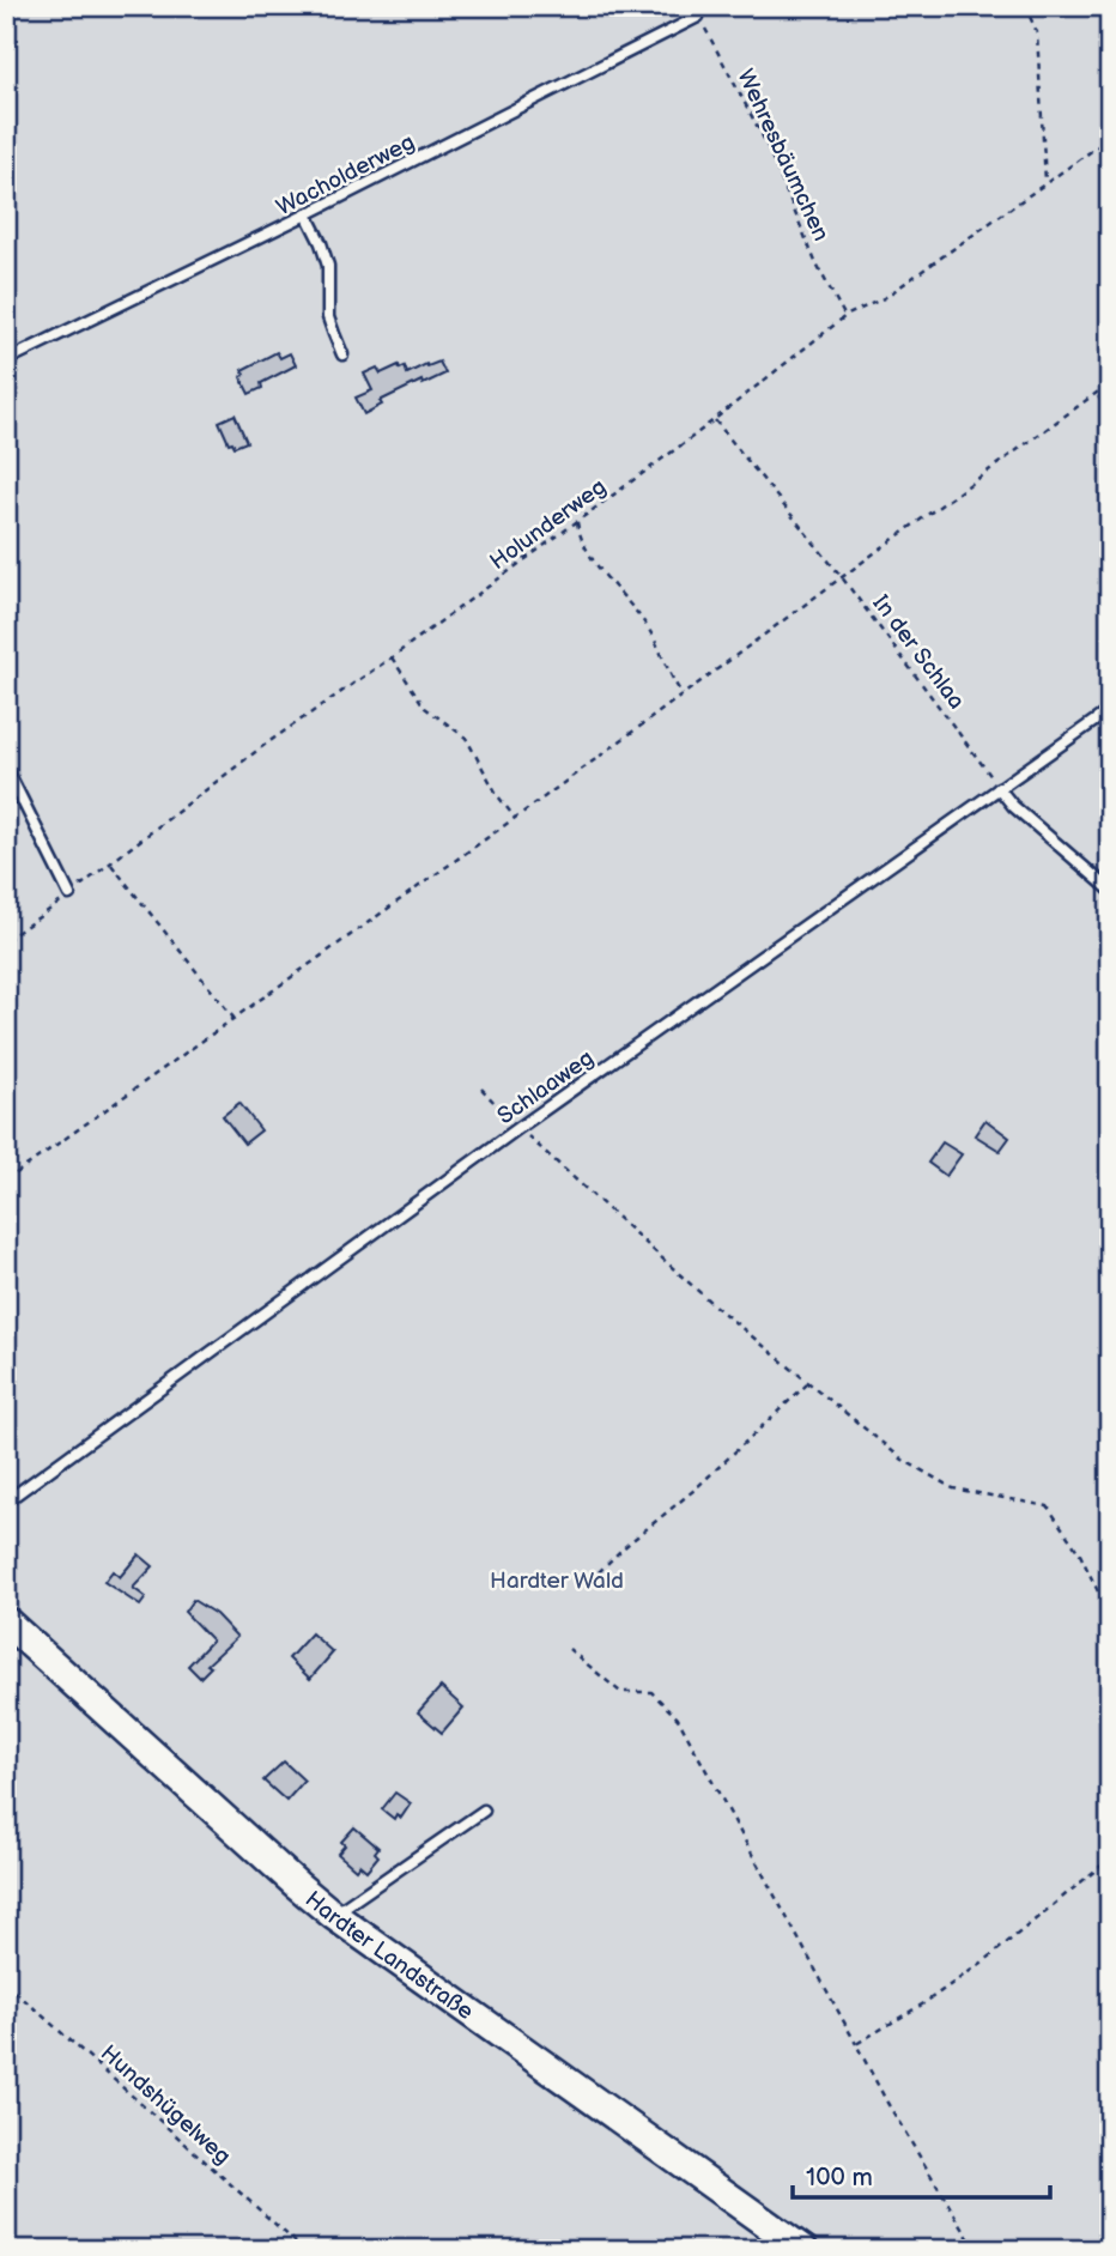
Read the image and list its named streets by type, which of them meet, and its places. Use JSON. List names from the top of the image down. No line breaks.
{"streets":{"main road":["Hardter Landstraße"],"lane":["Wacholderweg","Schlaaweg"],"path":["Wehresbäumchen","Holunderweg","In der Schlaa","Hundshügelweg"]},"crossings":[["Wehresbäumchen","Wacholderweg"],["Wehresbäumchen","Holunderweg"],["Holunderweg","In der Schlaa"],["In der Schlaa","Schlaaweg"]],"parks":["Hardter Wald"],"scale_bar":"100 m"}
